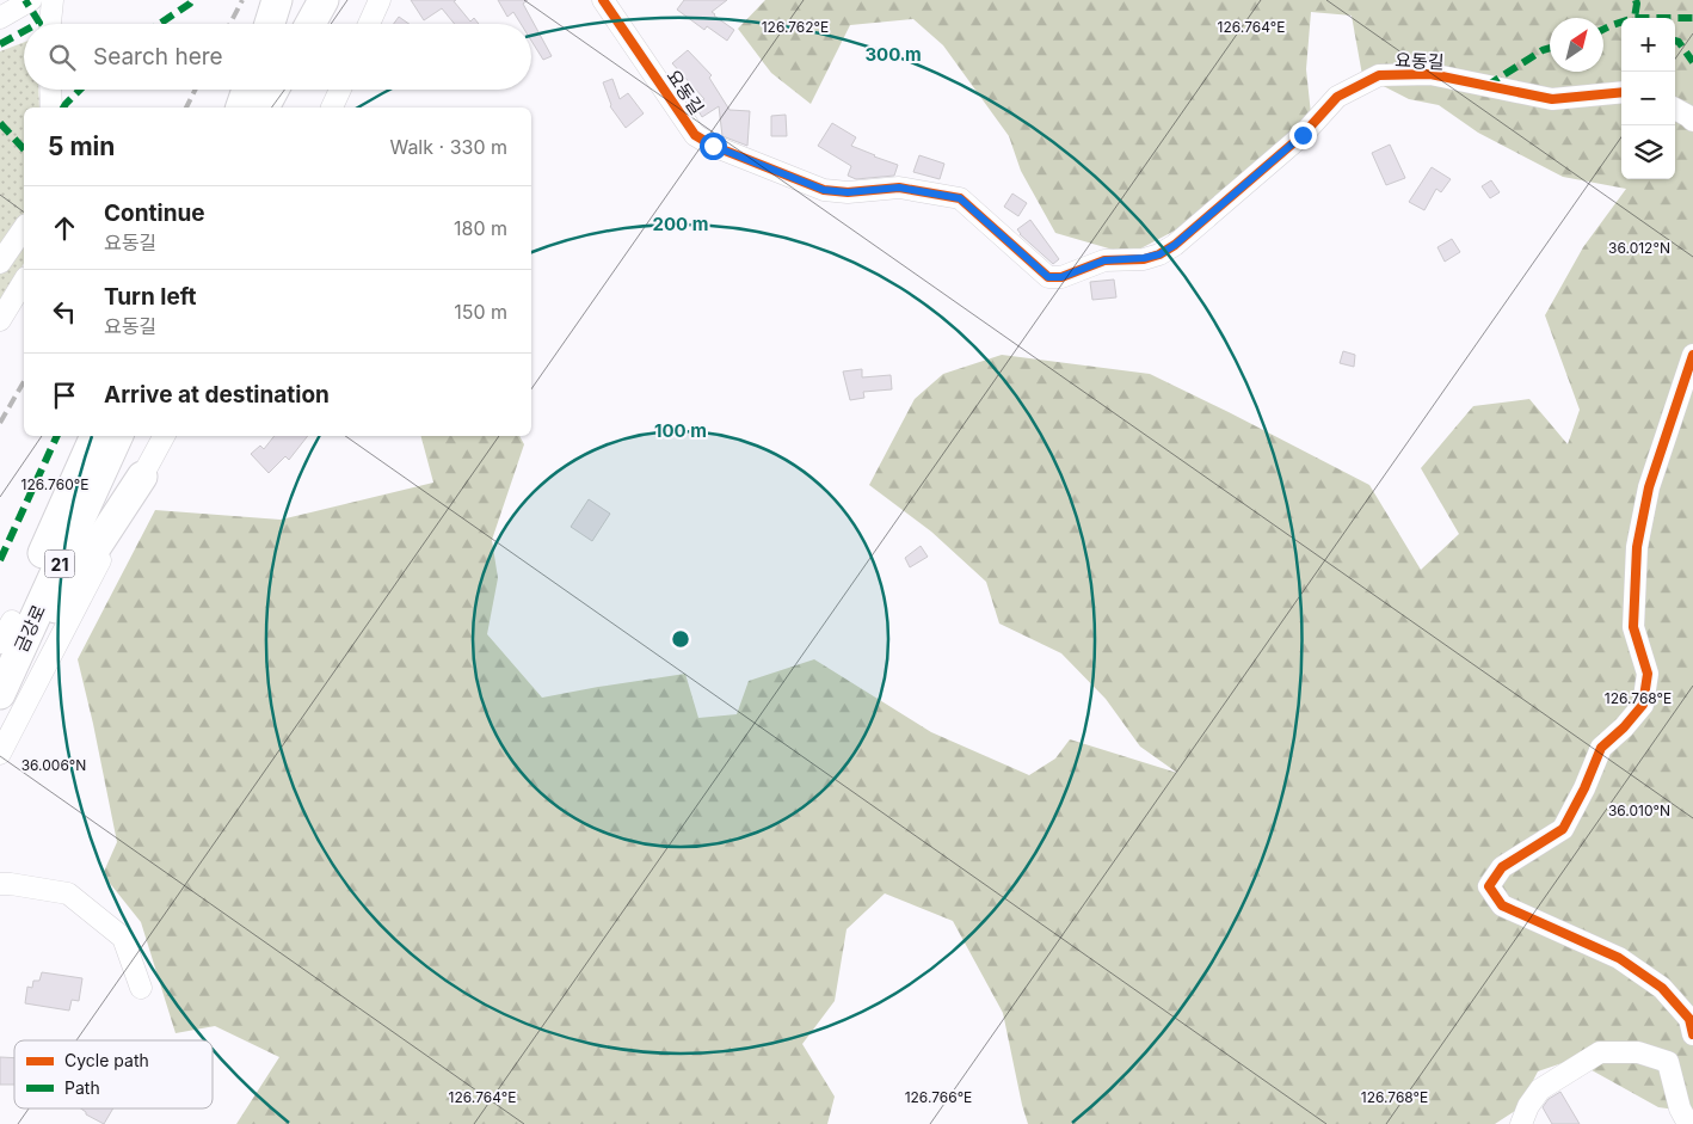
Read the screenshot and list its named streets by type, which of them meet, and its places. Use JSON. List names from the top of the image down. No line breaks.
{"streets":{"highway":["21","금강로"],"street":["요동길"]},"legend":["Cycle path","Path"],"north":"top right","page":{"map_buttons":["+","−"],"search":"Search here","heading":["5 min","Walk · 330 m"],"list":[["Continue","요동길","180 m"],["Turn left","요동길","150 m"],"Arrive at destination"]},"coordinates":["126.762°E","126.764°E","36.012°N","126.760°E","126.768°E","36.006°N","36.010°N","126.766°E"],"rings":["300 m","200 m","100 m"]}
